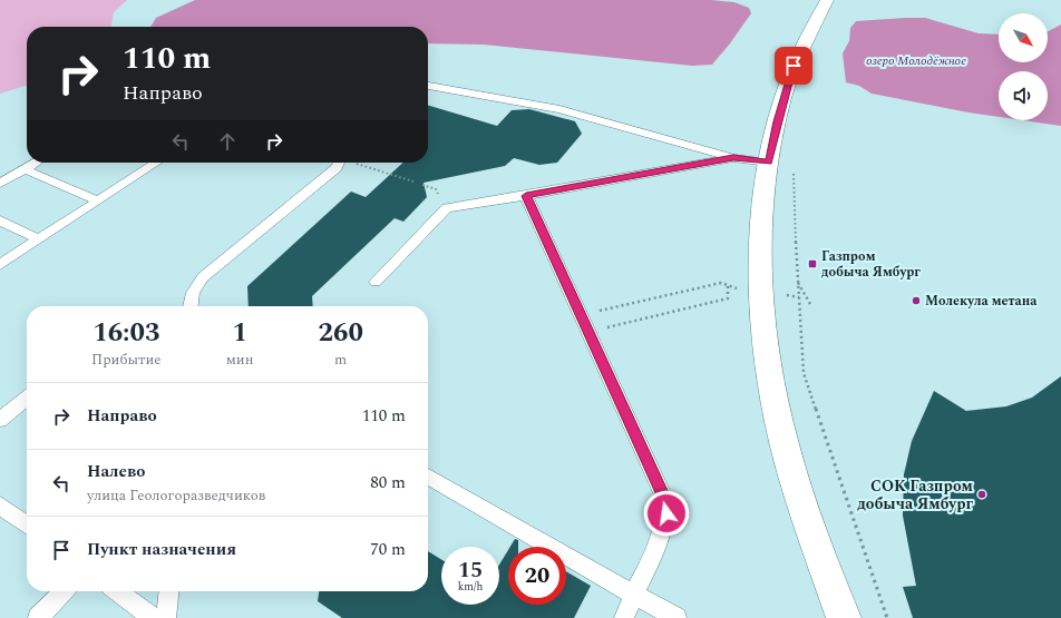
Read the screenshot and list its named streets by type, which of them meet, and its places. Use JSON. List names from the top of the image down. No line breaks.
{"water":["озеро Молодёжное"],"places":{"transit":["Газпром добыча Ямбург"],"other":["Молекула метана","СОК Газпром добыча Ямбург"]},"north":"bottom right","page":{"turn":["110 m","Направо"],"eta":["16:03","Прибытие","1","мин","260","m"],"list":[{"name":"Направо","value":"110 m"},{"name":"Налево","note":"улица Геологоразведчиков","value":"80 m"},{"name":"Пункт назначения","value":"70 m"}],"speed":"15 km/h","limit":"20"}}
